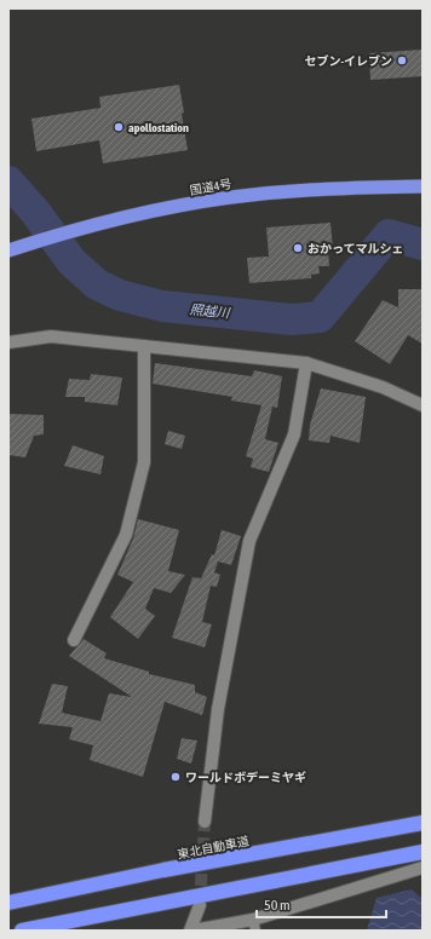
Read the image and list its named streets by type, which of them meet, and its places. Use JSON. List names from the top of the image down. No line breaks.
{"streets":{"highway":["国道4号","東北自動車道"]},"water":["照越川"],"places":["セブン-イレブン","apollostation","おかってマルシェ","ワールドボデーミヤギ"],"scale_bar":"50 m"}
